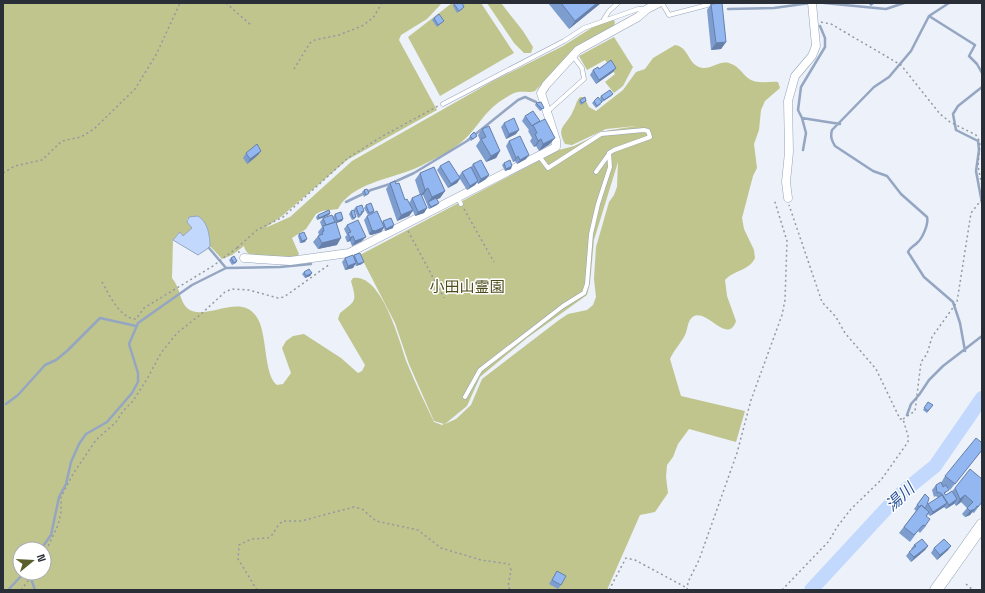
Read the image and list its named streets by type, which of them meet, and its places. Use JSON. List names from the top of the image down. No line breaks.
{"water":["湯川"],"parks":["小田山霊園"],"north":"right"}
